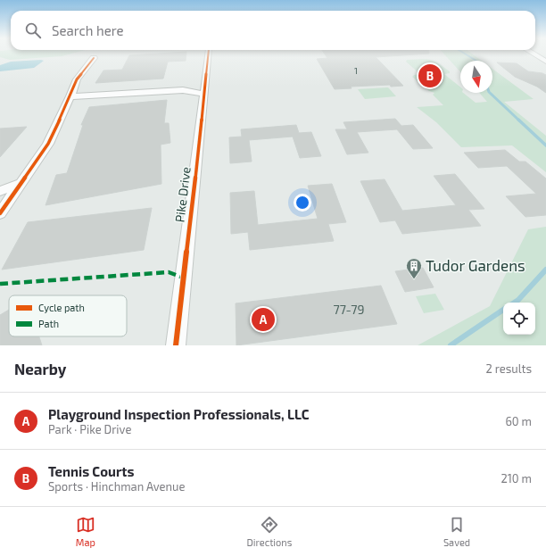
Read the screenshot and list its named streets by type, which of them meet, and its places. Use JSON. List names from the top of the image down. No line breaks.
{"streets":{"street":["Pike Drive"]},"places":{"building":["Tudor Gardens"]},"house_numbers":["1","77-79"],"legend":["Cycle path","Path"],"north":"bottom","page":{"search":"Search here","pins":["B","A"],"heading":["Nearby","2 results"],"list":[{"mark":"A","name":"Playground Inspection Professionals, LLC","note":"Park · Pike Drive","value":"60 m"},{"mark":"B","name":"Tennis Courts","note":"Sports · Hinchman Avenue","value":"210 m"}],"nav":["Map","Directions","Saved"]}}
